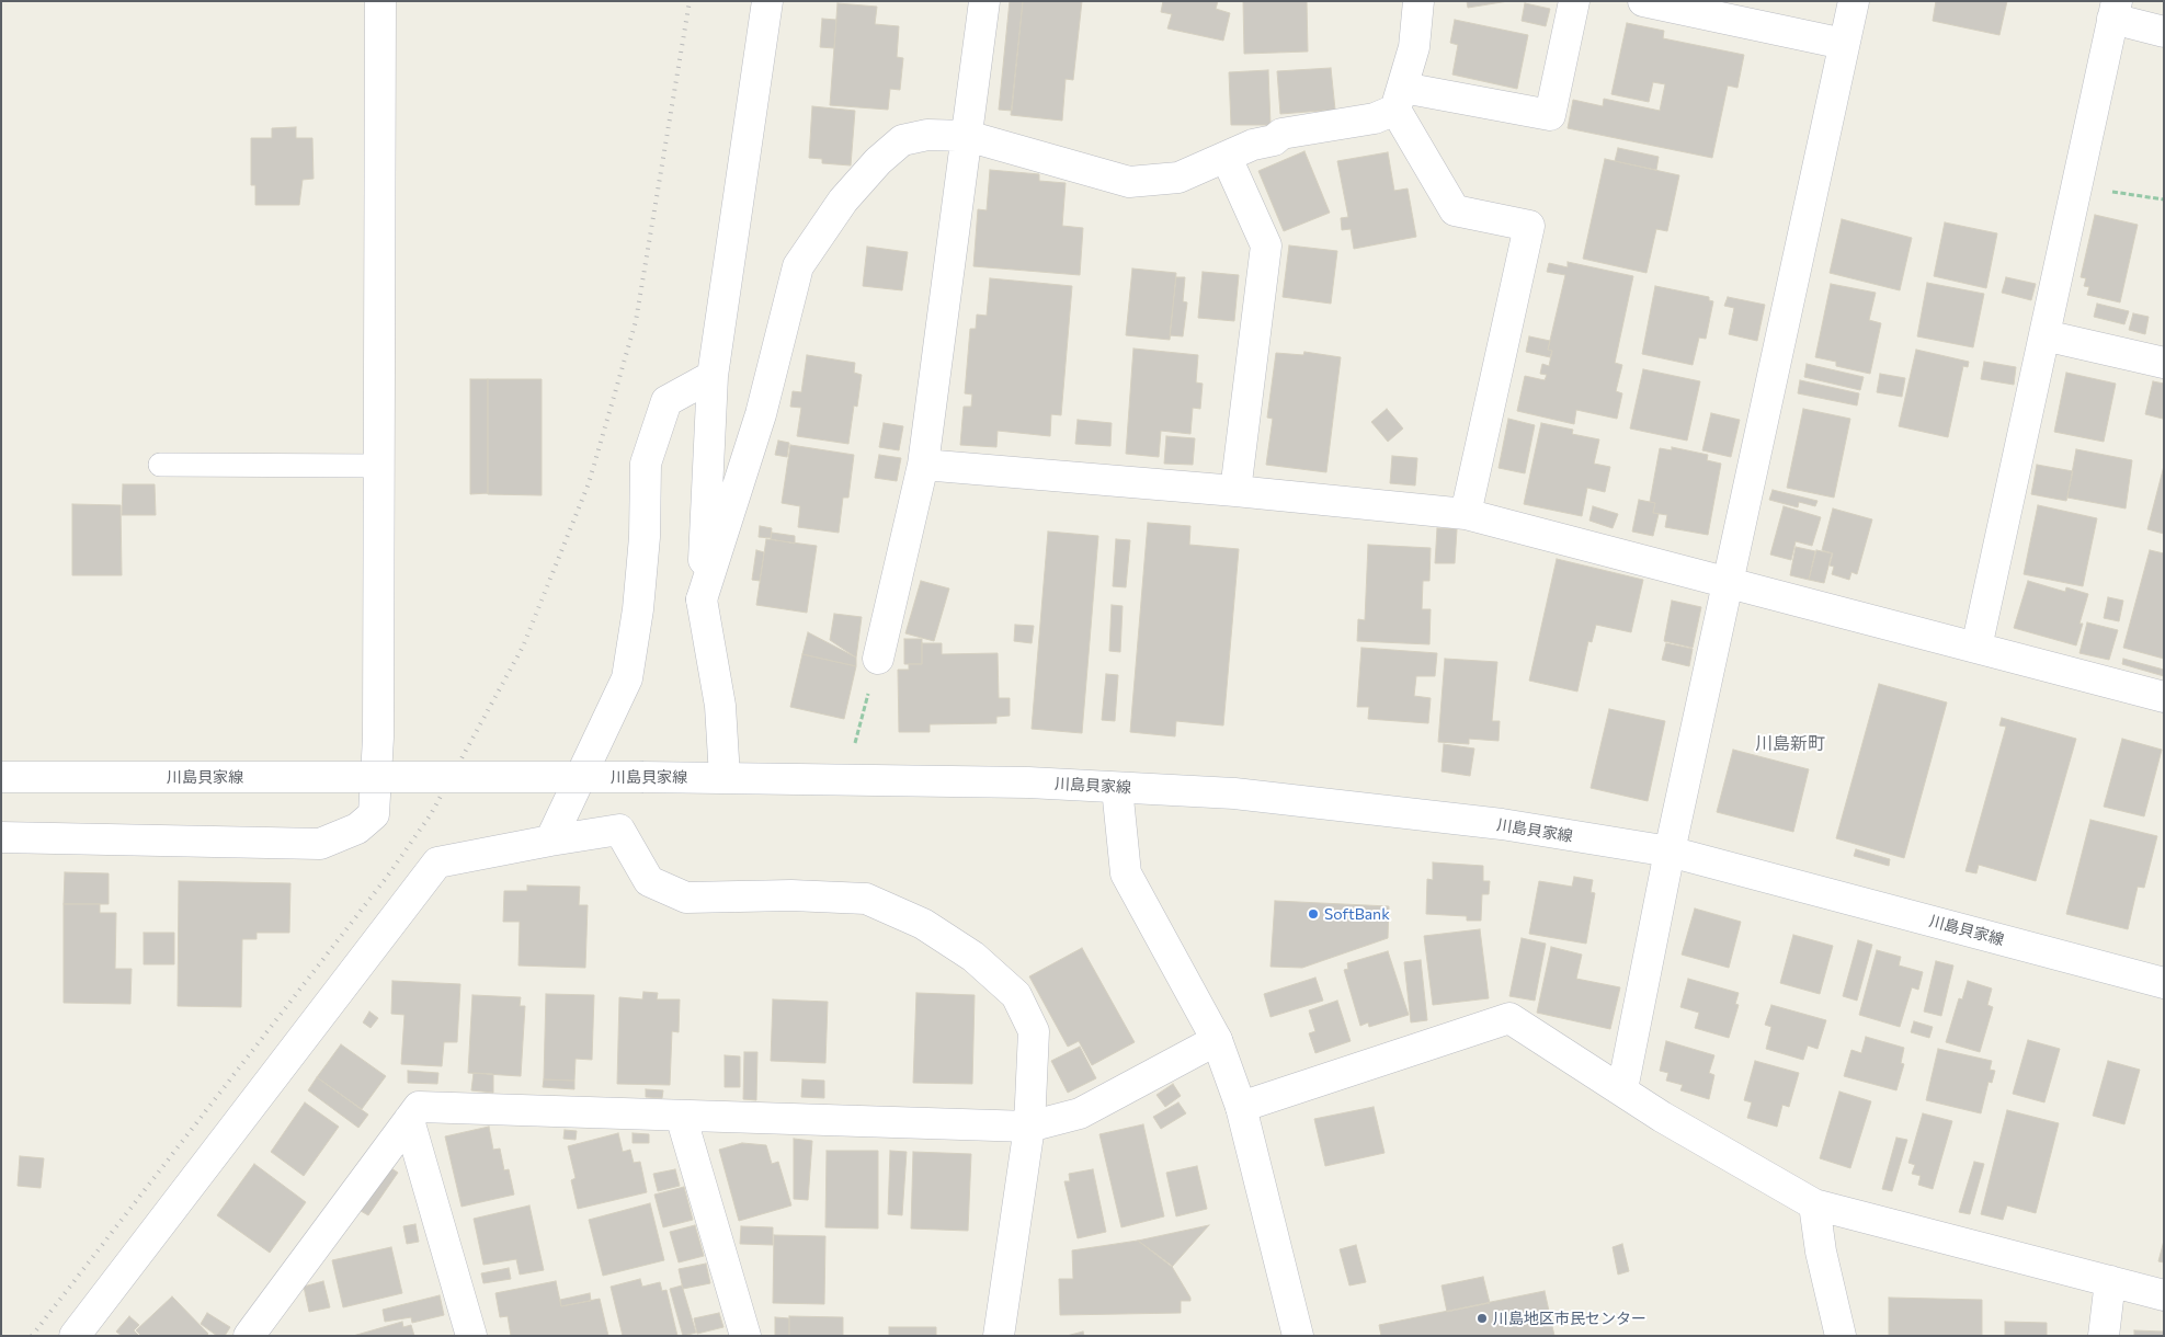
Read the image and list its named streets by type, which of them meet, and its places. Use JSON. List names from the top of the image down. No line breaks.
{"streets":{"street":["川島貝家線"]},"districts":["川島新町"],"places":["SoftBank","川島地区市民センター"]}
